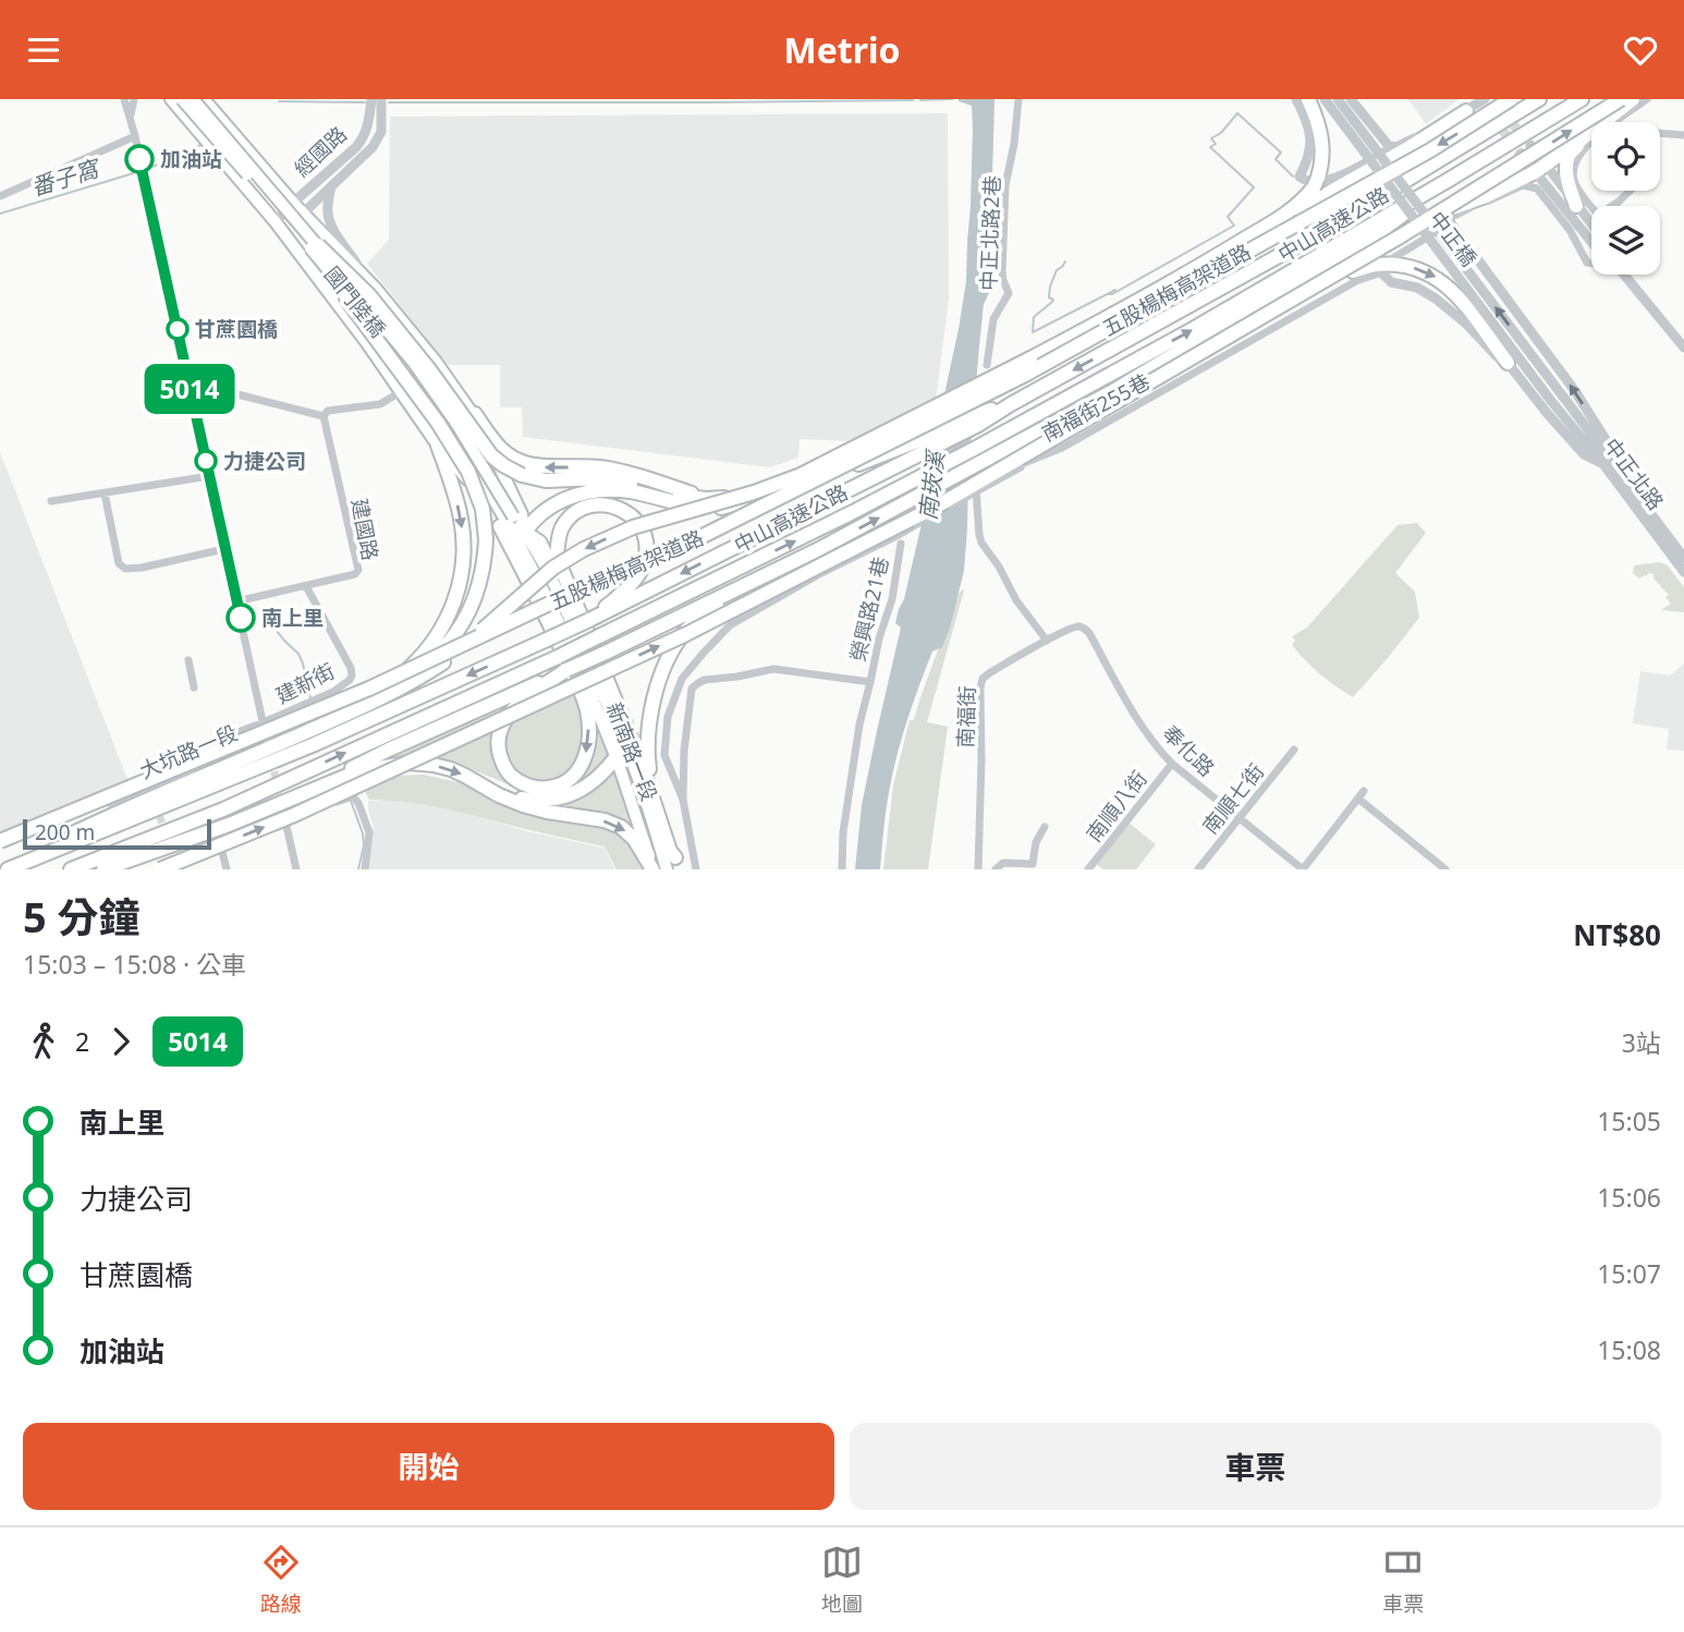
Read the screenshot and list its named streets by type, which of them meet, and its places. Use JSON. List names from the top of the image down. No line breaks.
{"streets":{"highway":["中山高速公路","五股楊梅高架道路"],"main road":["國門陸橋","新南路一段"],"street":["經國路","中正北路2巷","中正橋","南福街255巷","中正北路","建國路","榮興路21巷","建新街","南福街","奉化路","大坑路一段","南順七街","南順八街"]},"crossings":[["中山高速公路","新南路一段"],["中正橋","中正北路"],["五股楊梅高架道路","大坑路一段"],["南福街255巷","南福街"],["建國路","建新街"],["建新街","大坑路一段"],["南福街","奉化路"],["奉化路","南順七街"],["奉化路","南順八街"]],"water":["番子窩","南崁溪"],"places":["加油站","甘蔗園橋","力捷公司","南上里"],"lines":["bus line 5014"],"scale_bar":"200 m","page":{"header":"Metrio","on_map":"5014","scale":"200 m","heading":["5 分鐘","15:03 – 15:08 · 公車","NT$80"],"legs":["2","5014","3站"],"list":[{"name":"南上里","value":"15:05"},{"name":"力捷公司","value":"15:06"},{"name":"甘蔗園橋","value":"15:07"},{"name":"加油站","value":"15:08"}],"buttons":["開始","車票"],"tabs":["路線","地圖","車票"]}}
